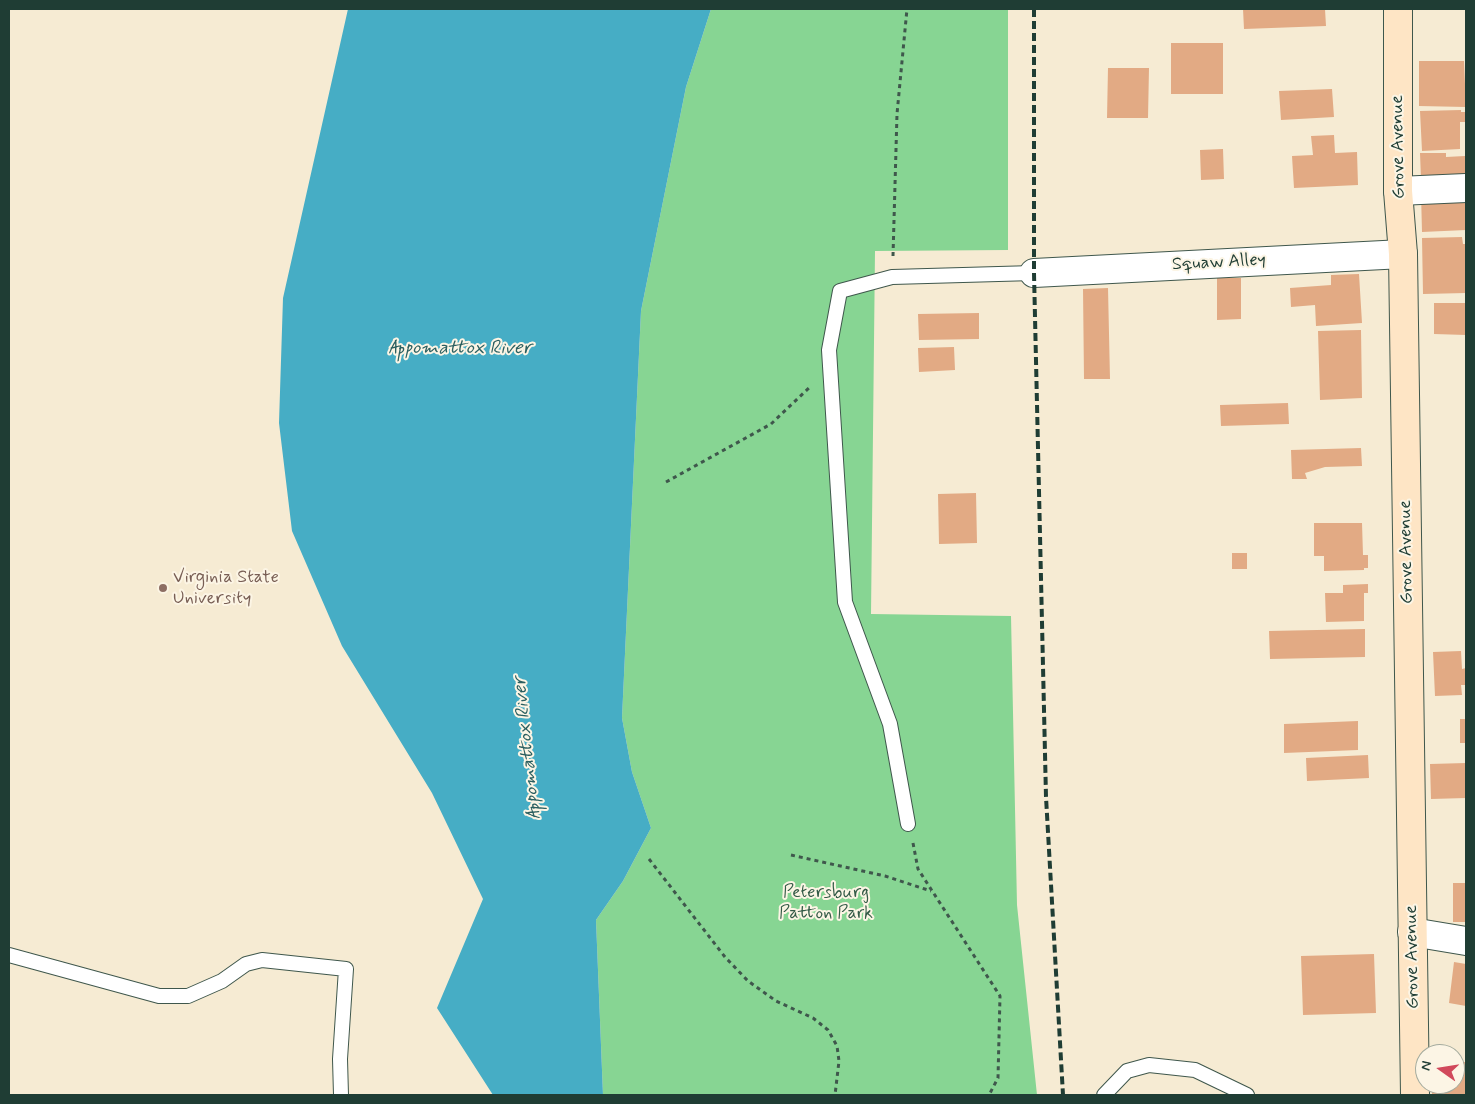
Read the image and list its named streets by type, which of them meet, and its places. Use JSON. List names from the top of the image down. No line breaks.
{"streets":{"main road":["Grove Avenue"],"street":["Squaw Alley"]},"crossings":[["Grove Avenue","Squaw Alley"]],"water":["Appomattox River"],"parks":["Petersburg Patton Park"],"places":["Virginia State University"],"north":"left"}
